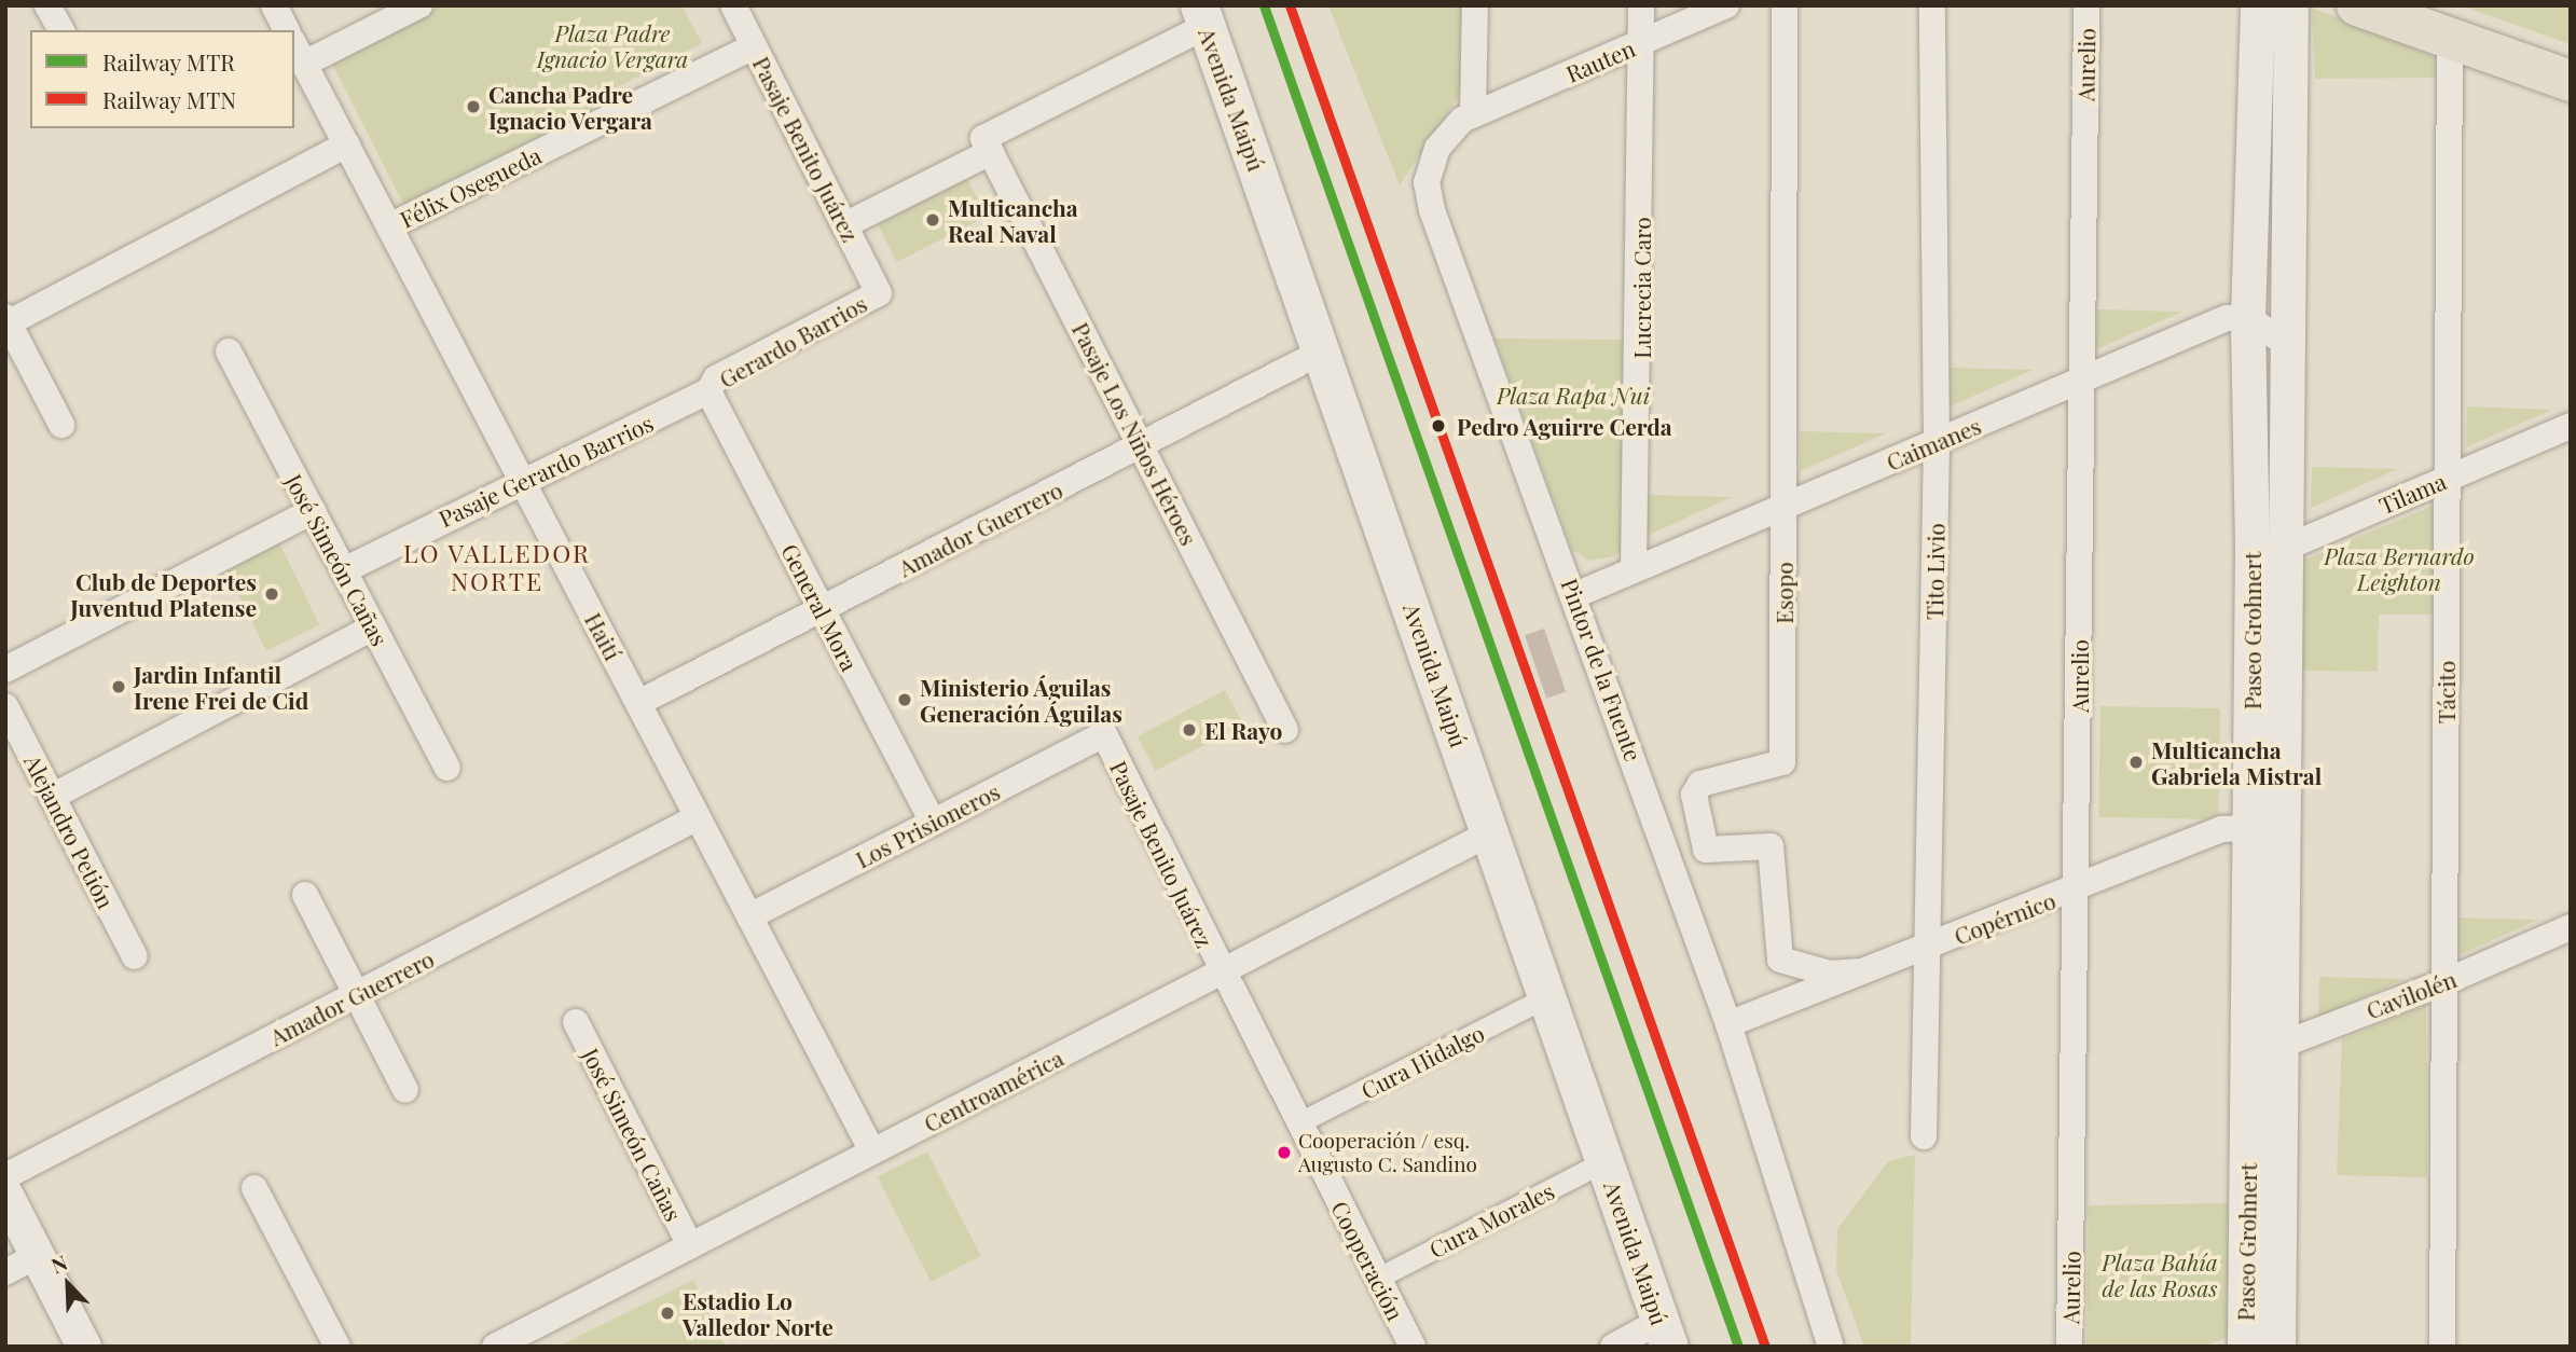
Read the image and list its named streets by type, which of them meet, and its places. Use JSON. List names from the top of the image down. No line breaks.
{"streets":{"main road":["Avenida Maipú"],"street":["Rauten","Aurelio","Pasaje Benito Juárez","Félix Osegueda","Lucrecia Caro","Gerardo Barrios","Pasaje Los Niños Héroes","Caimanes","Pasaje Gerardo Barrios","Tilama","Amador Guerrero","José Simeón Cañas","Tito Livio","Esopo","General Mora","Paseo Grohnert","Haití","Pintor de la Fuente","Tácito","Los Prisioneros","Alejandro Petión","Copérnico","Cavilolén","Cura Hidalgo","Centroamérica","Cura Morales","Cooperación"]},"crossings":[["Rauten","Lucrecia Caro"],["Rauten","Pintor de la Fuente"],["Aurelio","Caimanes"],["Aurelio","Copérnico"],["Avenida Maipú","Amador Guerrero"],["Avenida Maipú","Cura Hidalgo"],["Avenida Maipú","Centroamérica"],["Avenida Maipú","Cura Morales"],["Pasaje Benito Juárez","Félix Osegueda"],["Pasaje Benito Juárez","Gerardo Barrios"],["Pasaje Benito Juárez","Los Prisioneros"],["Pasaje Benito Juárez","Centroamérica"],["Pasaje Benito Juárez","Cooperación"],["Félix Osegueda","Haití"],["Lucrecia Caro","Caimanes"],["Gerardo Barrios","Pasaje Gerardo Barrios"],["Gerardo Barrios","General Mora"],["Pasaje Los Niños Héroes","Amador Guerrero"],["Caimanes","Tito Livio"],["Caimanes","Esopo"],["Caimanes","Paseo Grohnert"],["Caimanes","Pintor de la Fuente"],["Pasaje Gerardo Barrios","José Simeón Cañas"],["Pasaje Gerardo Barrios","General Mora"],["Pasaje Gerardo Barrios","Haití"],["Tilama","Paseo Grohnert"],["Tilama","Tácito"],["Amador Guerrero","General Mora"],["Amador Guerrero","Haití"],["José Simeón Cañas","Centroamérica"],["Tito Livio","Copérnico"],["Esopo","Copérnico"],["General Mora","Los Prisioneros"],["Paseo Grohnert","Copérnico"],["Paseo Grohnert","Cavilolén"],["Haití","Los Prisioneros"],["Haití","Centroamérica"],["Pintor de la Fuente","Copérnico"],["Tácito","Cavilolén"],["Cura Hidalgo","Cooperación"],["Centroamérica","Cooperación"],["Cura Morales","Cooperación"]],"districts":["LO VALLEDOR NORTE"],"parks":["Plaza Padre Ignacio Vergara","Plaza Rapa Nui","Plaza Bernardo Leighton","Plaza Bahía de las Rosas"],"places":["Cancha Padre Ignacio Vergara","Multicancha Real Naval","Pedro Aguirre Cerda","Club de Deportes Juventud Platense","Jardin Infantil Irene Frei de Cid","Ministerio Águilas Generación Águilas","El Rayo","Multicancha Gabriela Mistral","Cooperación / esq. Augusto C. Sandino","Estadio Lo Valledor Norte"],"lines":["rail line MTR","rail line MTN"],"legend":["Railway MTR","Railway MTN"],"north":"top left"}
